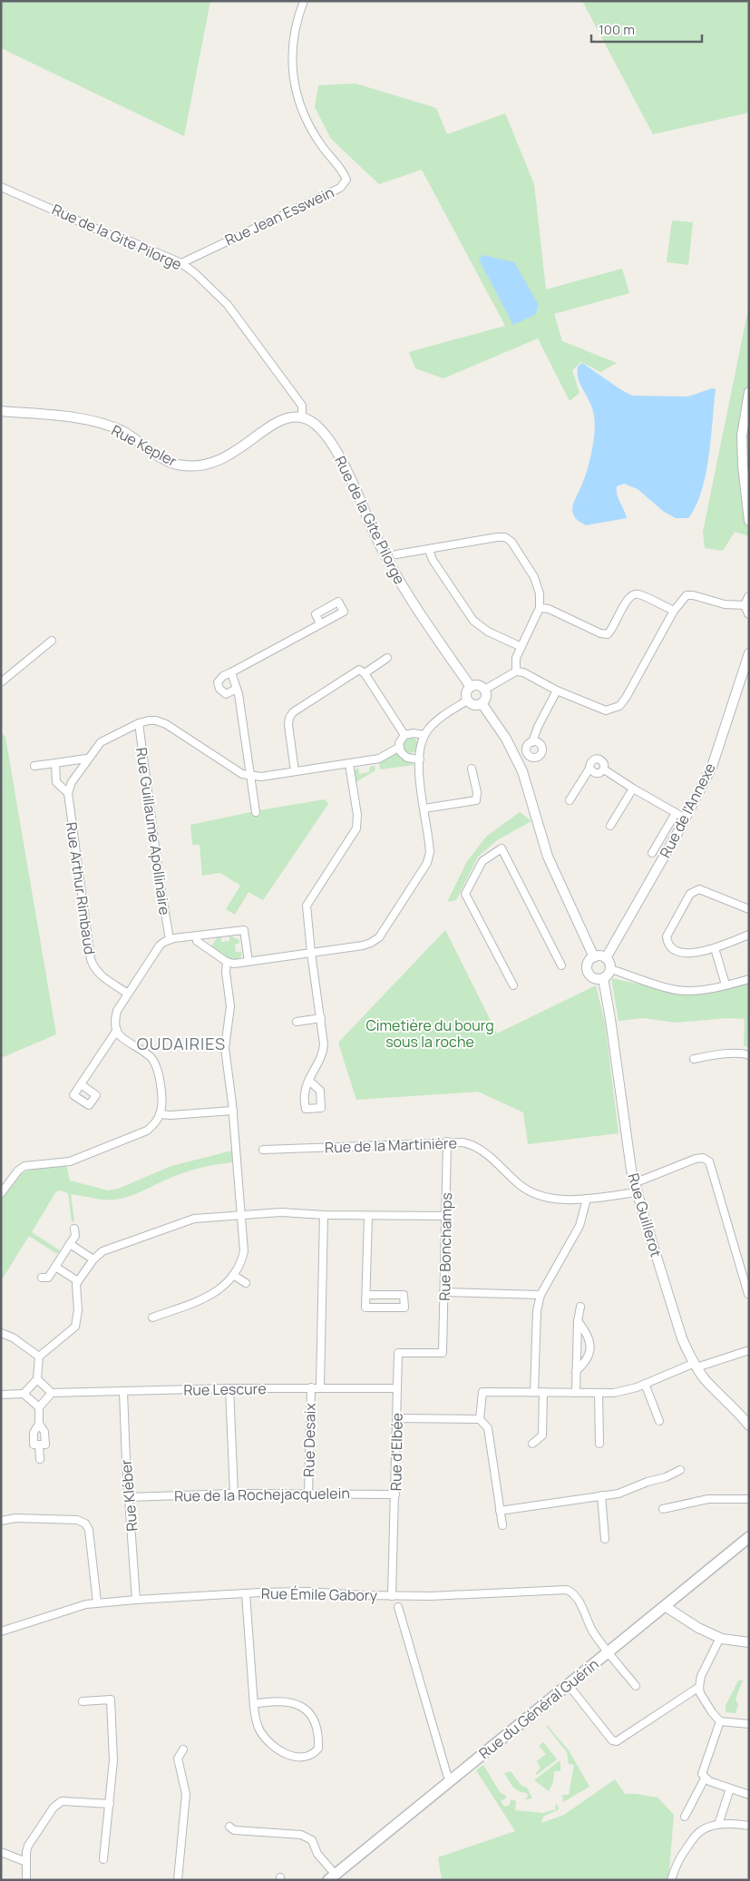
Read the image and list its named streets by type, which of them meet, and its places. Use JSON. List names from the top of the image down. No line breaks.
{"streets":{"main road":["Rue du Général Guérin"],"street":["Rue Jean Esswein","Rue de la Gite Pilorge","Rue Kepler","Rue de l'Annexe","Rue Guillaume Apollinaire","Rue Arthur Rimbaud","Rue de la Martinière","Rue Guillerot","Rue Bonchamps","Rue Lescure","Rue Desaix","Rue d'Elbée","Rue de la Rochejacquelein","Rue Kléber","Rue Émile Gabory"]},"crossings":[["Rue Jean Esswein","Rue de la Gite Pilorge"],["Rue de la Gite Pilorge","Rue Kepler"],["Rue de l'Annexe","Rue Guillerot"],["Rue de la Martinière","Rue Guillerot"],["Rue de la Martinière","Rue Bonchamps"],["Rue Bonchamps","Rue d'Elbée"],["Rue Lescure","Rue Desaix"],["Rue Lescure","Rue d'Elbée"],["Rue Lescure","Rue Kléber"],["Rue Desaix","Rue de la Rochejacquelein"],["Rue d'Elbée","Rue de la Rochejacquelein"],["Rue d'Elbée","Rue Émile Gabory"],["Rue de la Rochejacquelein","Rue Kléber"],["Rue Kléber","Rue Émile Gabory"],["Rue Émile Gabory","Rue du Général Guérin"]],"districts":["OUDAIRIES"],"parks":["Cimetière du bourg sous la roche"],"scale_bar":"100 m"}
